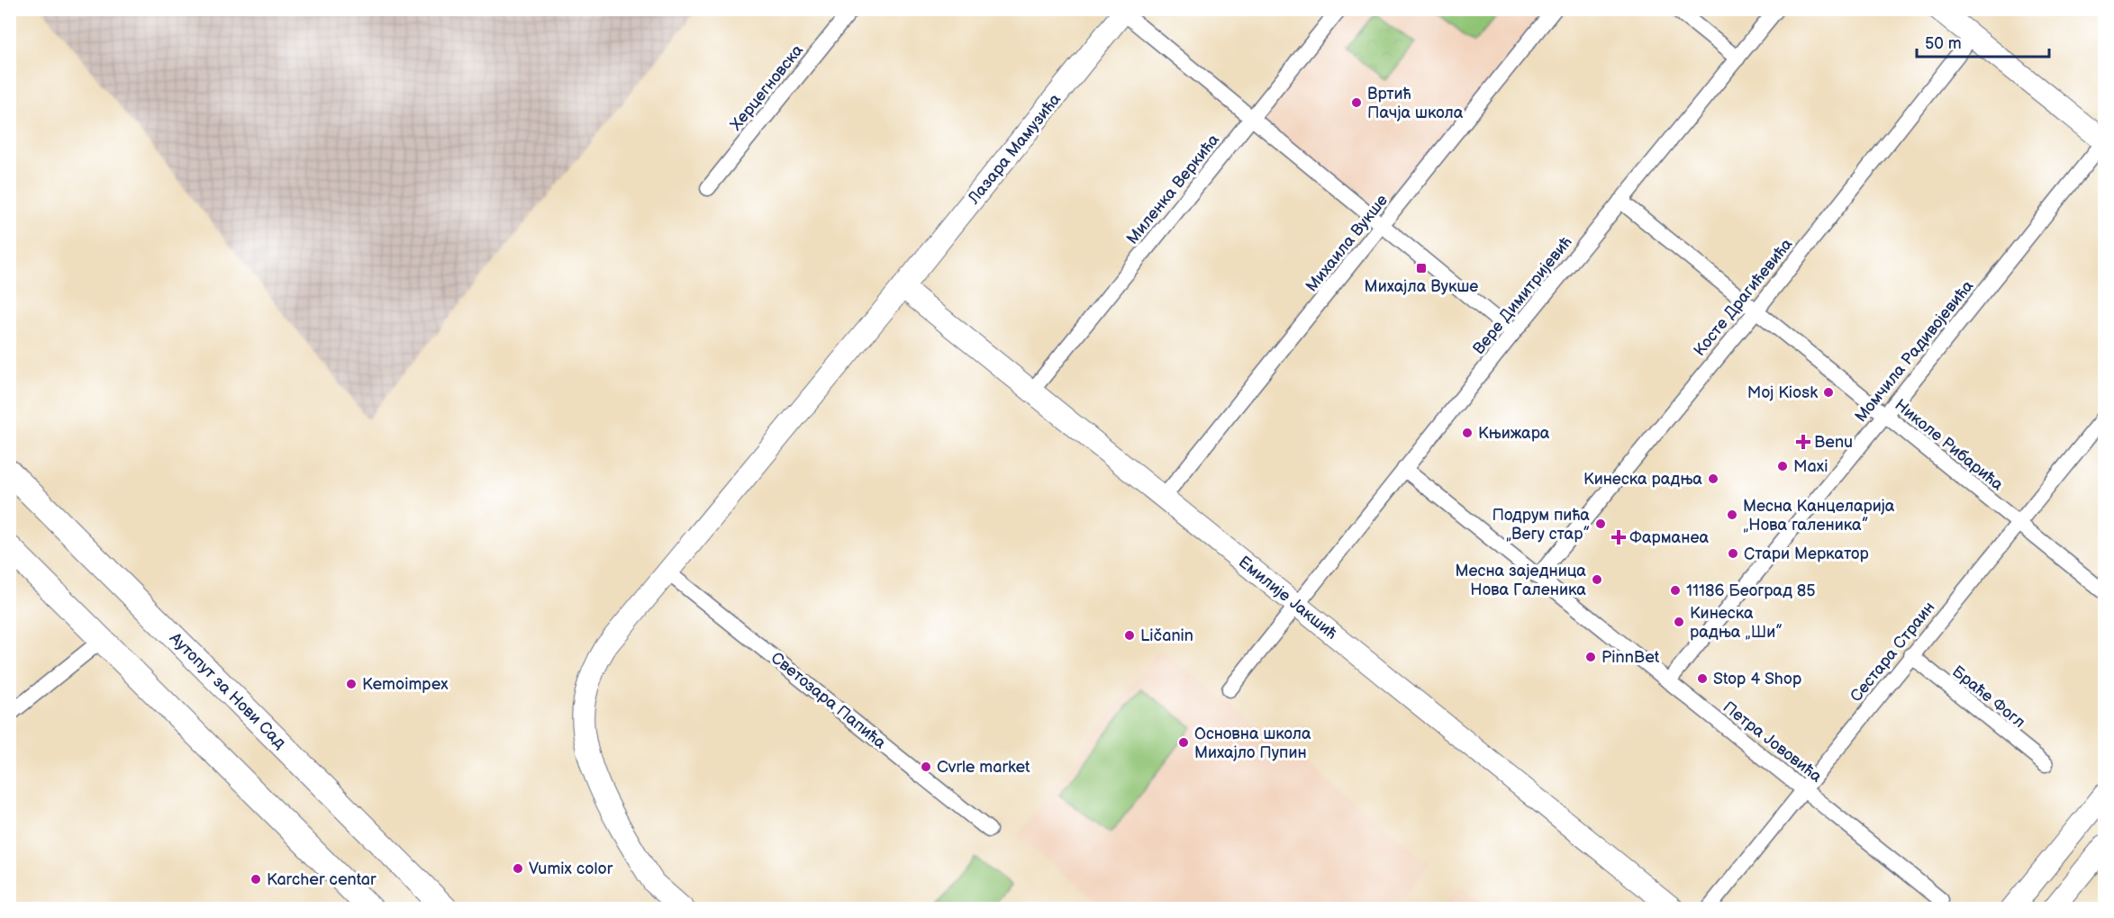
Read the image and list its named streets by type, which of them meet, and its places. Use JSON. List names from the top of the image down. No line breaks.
{"streets":{"main road":["Аутопут за Нови Сад"],"street":["Херцегновска","Лазара Мамузића","Миленка Веркића","Михаила Вукше","Вере Димитријевић","Косте Драгићевића","Момчила Радивојевића","Николе Рибарића","Емилије Јакшић","Сестара Страин","Браће Фогл","Светозара Папића","Петра Јововића"]},"crossings":[["Лазара Мамузића","Емилије Јакшић"],["Миленка Веркића","Емилије Јакшић"],["Михаила Вукше","Емилије Јакшић"],["Вере Димитријевић","Николе Рибарића"],["Вере Димитријевић","Емилије Јакшић"],["Вере Димитријевић","Петра Јововића"],["Косте Драгићевића","Николе Рибарића"],["Косте Драгићевића","Петра Јововића"],["Момчила Радивојевића","Николе Рибарића"],["Момчила Радивојевића","Петра Јововића"],["Николе Рибарића","Сестара Страин"],["Сестара Страин","Браће Фогл"],["Сестара Страин","Петра Јововића"]],"places":{"other":["Вртић Пачја школа","Moj Kiosk","Књижара","Maxi","Кинеска радња","Месна Канцеларија „Нова галеника”","Подрум пића „Вегу стар”","Стари Меркатор","Месна заједница Нова Галеника","11186 Београд 85","Кинеска радња „Ши”","Ličanin","PinnBet","Stop 4 Shop","Kemoimpex","Основна школа Михајло Пупин","Cvrle market","Vumix color","Karcher centar"],"transit":["Михајла Вукше"],"health":["Benu","Фарманеа"]},"scale_bar":"50 m"}
